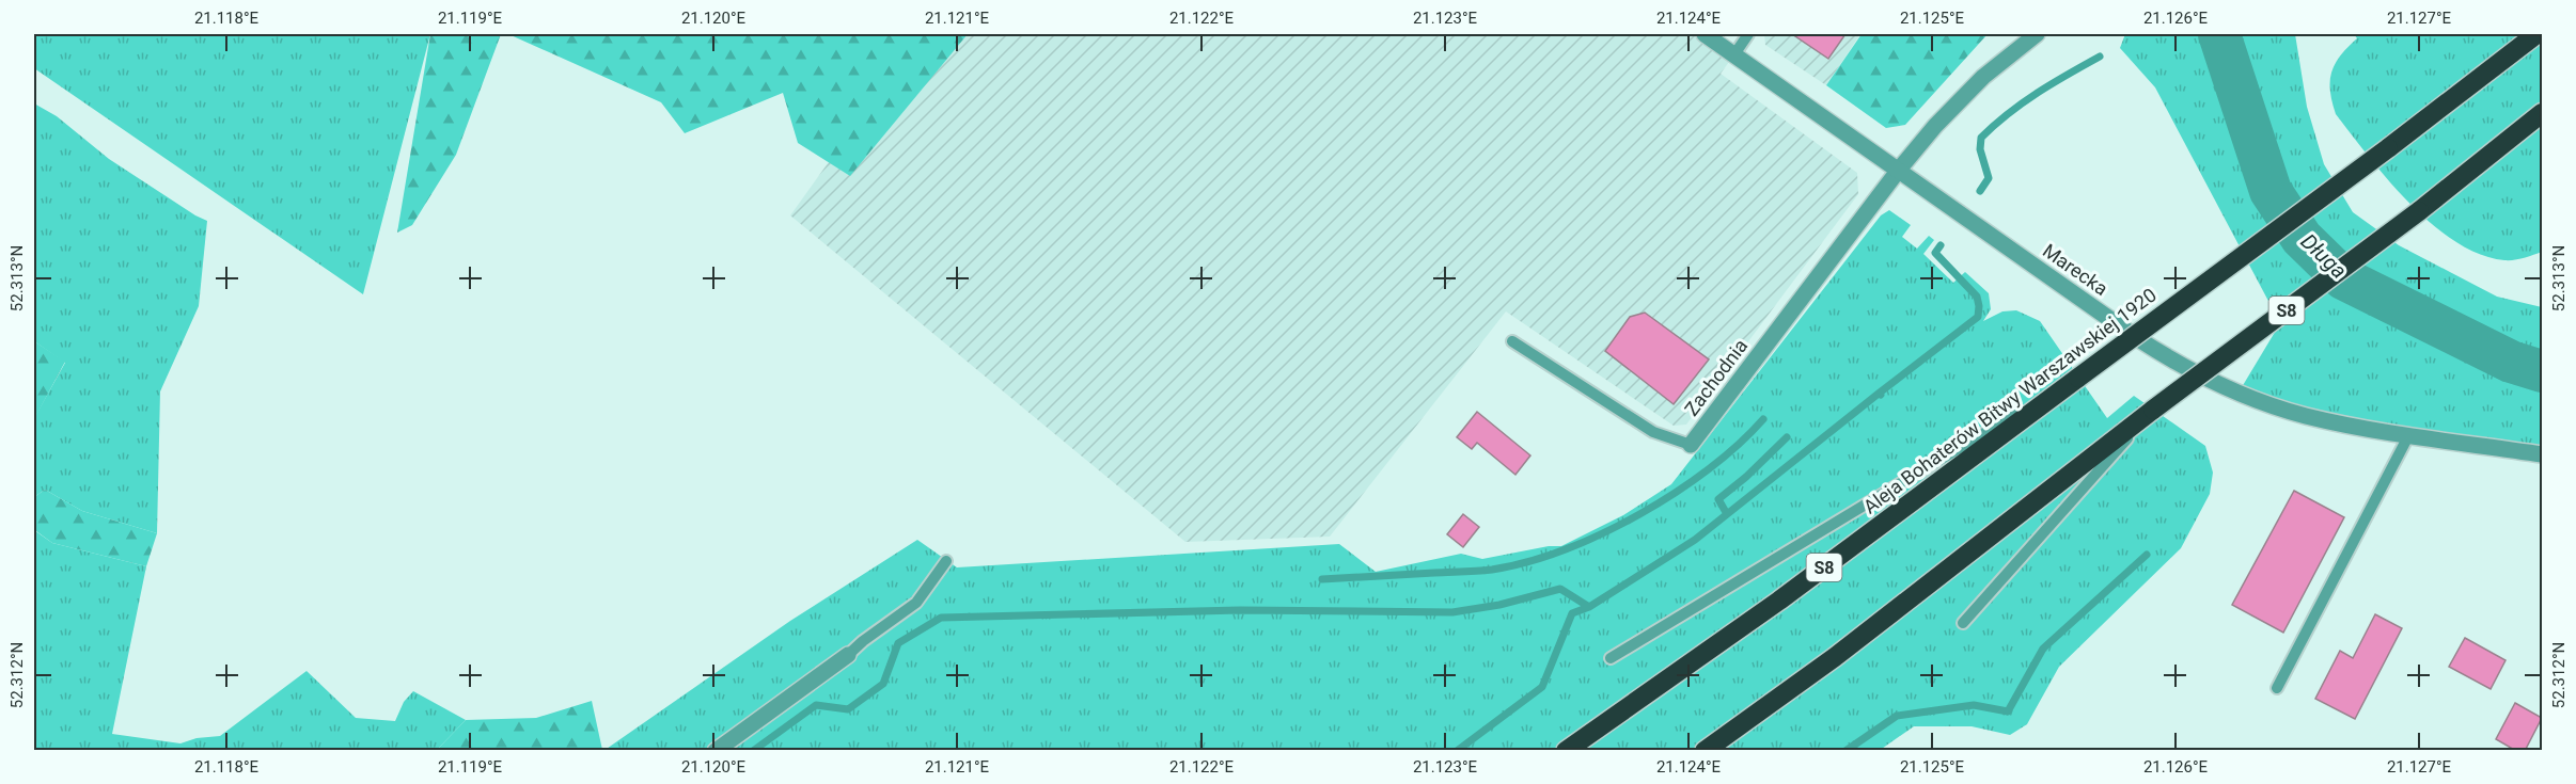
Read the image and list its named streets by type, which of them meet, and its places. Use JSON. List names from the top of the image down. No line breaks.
{"streets":{"highway":["S8","Aleja Bohaterów Bitwy Warszawskiej 1920"],"street":["Marecka","Zachodnia"]},"crossings":[["Marecka","Zachodnia"]],"water":["Długa"],"coordinates":["21.118°E","21.119°E","21.120°E","21.121°E","21.122°E","21.123°E","21.124°E","21.125°E","21.126°E","21.127°E","52.313°N","52.312°N"]}
